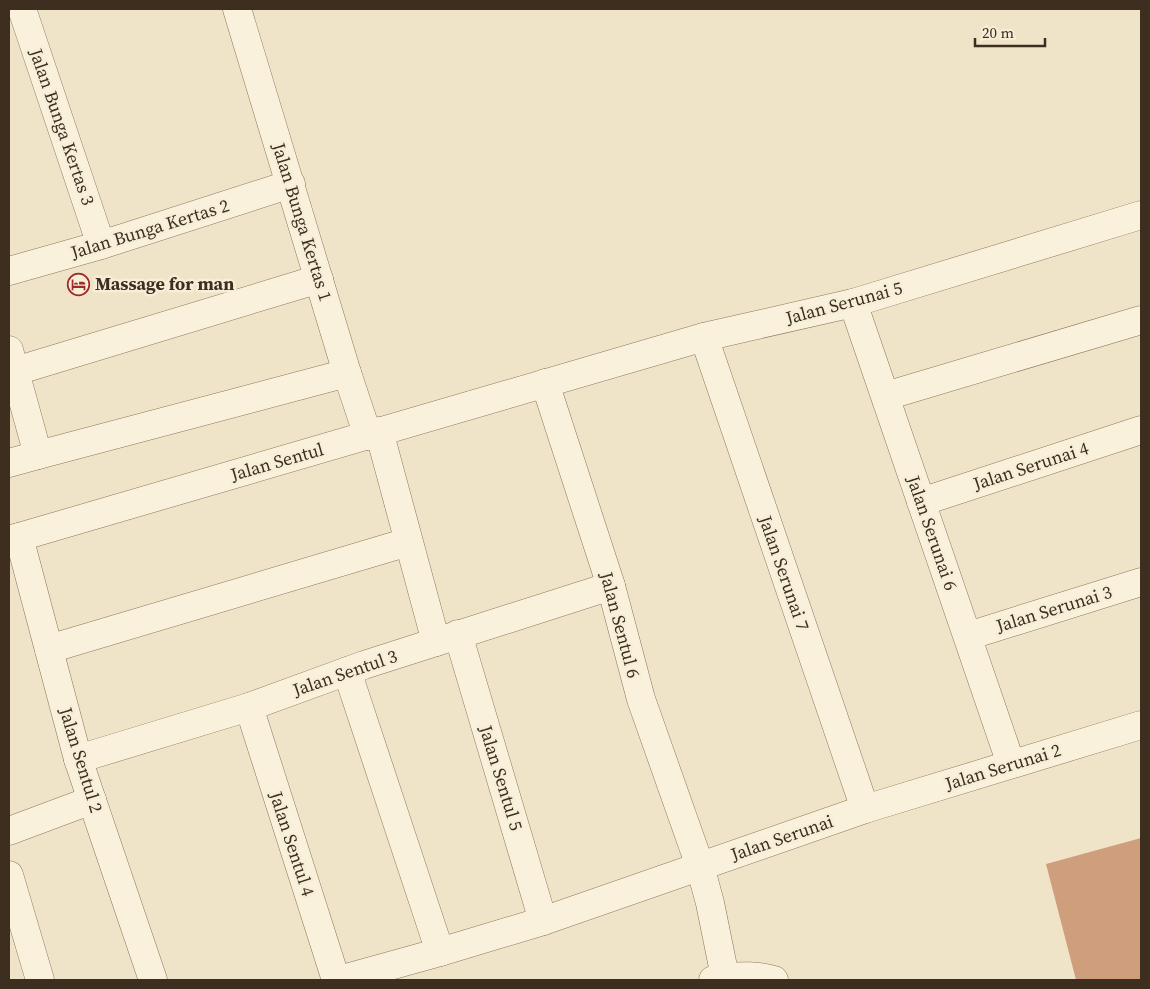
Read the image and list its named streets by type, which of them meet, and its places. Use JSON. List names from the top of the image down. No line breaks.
{"streets":{"street":["Jalan Bunga Kertas 3","Jalan Bunga Kertas 1","Jalan Bunga Kertas 2","Jalan Serunai 5","Jalan Sentul","Jalan Serunai 4","Jalan Serunai 6","Jalan Serunai 7","Jalan Serunai 3","Jalan Sentul 6","Jalan Sentul 3","Jalan Sentul 2","Jalan Serunai 2","Jalan Sentul 5","Jalan Serunai","Jalan Sentul 4"]},"crossings":[["Jalan Bunga Kertas 3","Jalan Bunga Kertas 2"],["Jalan Bunga Kertas 1","Jalan Bunga Kertas 2"],["Jalan Bunga Kertas 1","Jalan Sentul"],["Jalan Bunga Kertas 1","Jalan Sentul 5"],["Jalan Serunai 5","Jalan Sentul"],["Jalan Serunai 5","Jalan Serunai 6"],["Jalan Serunai 5","Jalan Serunai 7"],["Jalan Serunai 5","Jalan Sentul 6"],["Jalan Sentul","Jalan Sentul 6"],["Jalan Sentul","Jalan Sentul 2"],["Jalan Serunai 4","Jalan Serunai 6"],["Jalan Serunai 6","Jalan Serunai 3"],["Jalan Serunai 6","Jalan Serunai 2"],["Jalan Serunai 7","Jalan Serunai 2"],["Jalan Serunai 7","Jalan Serunai"],["Jalan Sentul 6","Jalan Sentul 3"],["Jalan Sentul 6","Jalan Serunai"],["Jalan Sentul 3","Jalan Sentul 2"],["Jalan Sentul 3","Jalan Sentul 5"],["Jalan Sentul 3","Jalan Sentul 4"],["Jalan Serunai 2","Jalan Serunai"],["Jalan Sentul 5","Jalan Serunai"],["Jalan Serunai","Jalan Sentul 4"]],"places":{"hotel":["Massage for man"]},"scale_bar":"20 m"}
